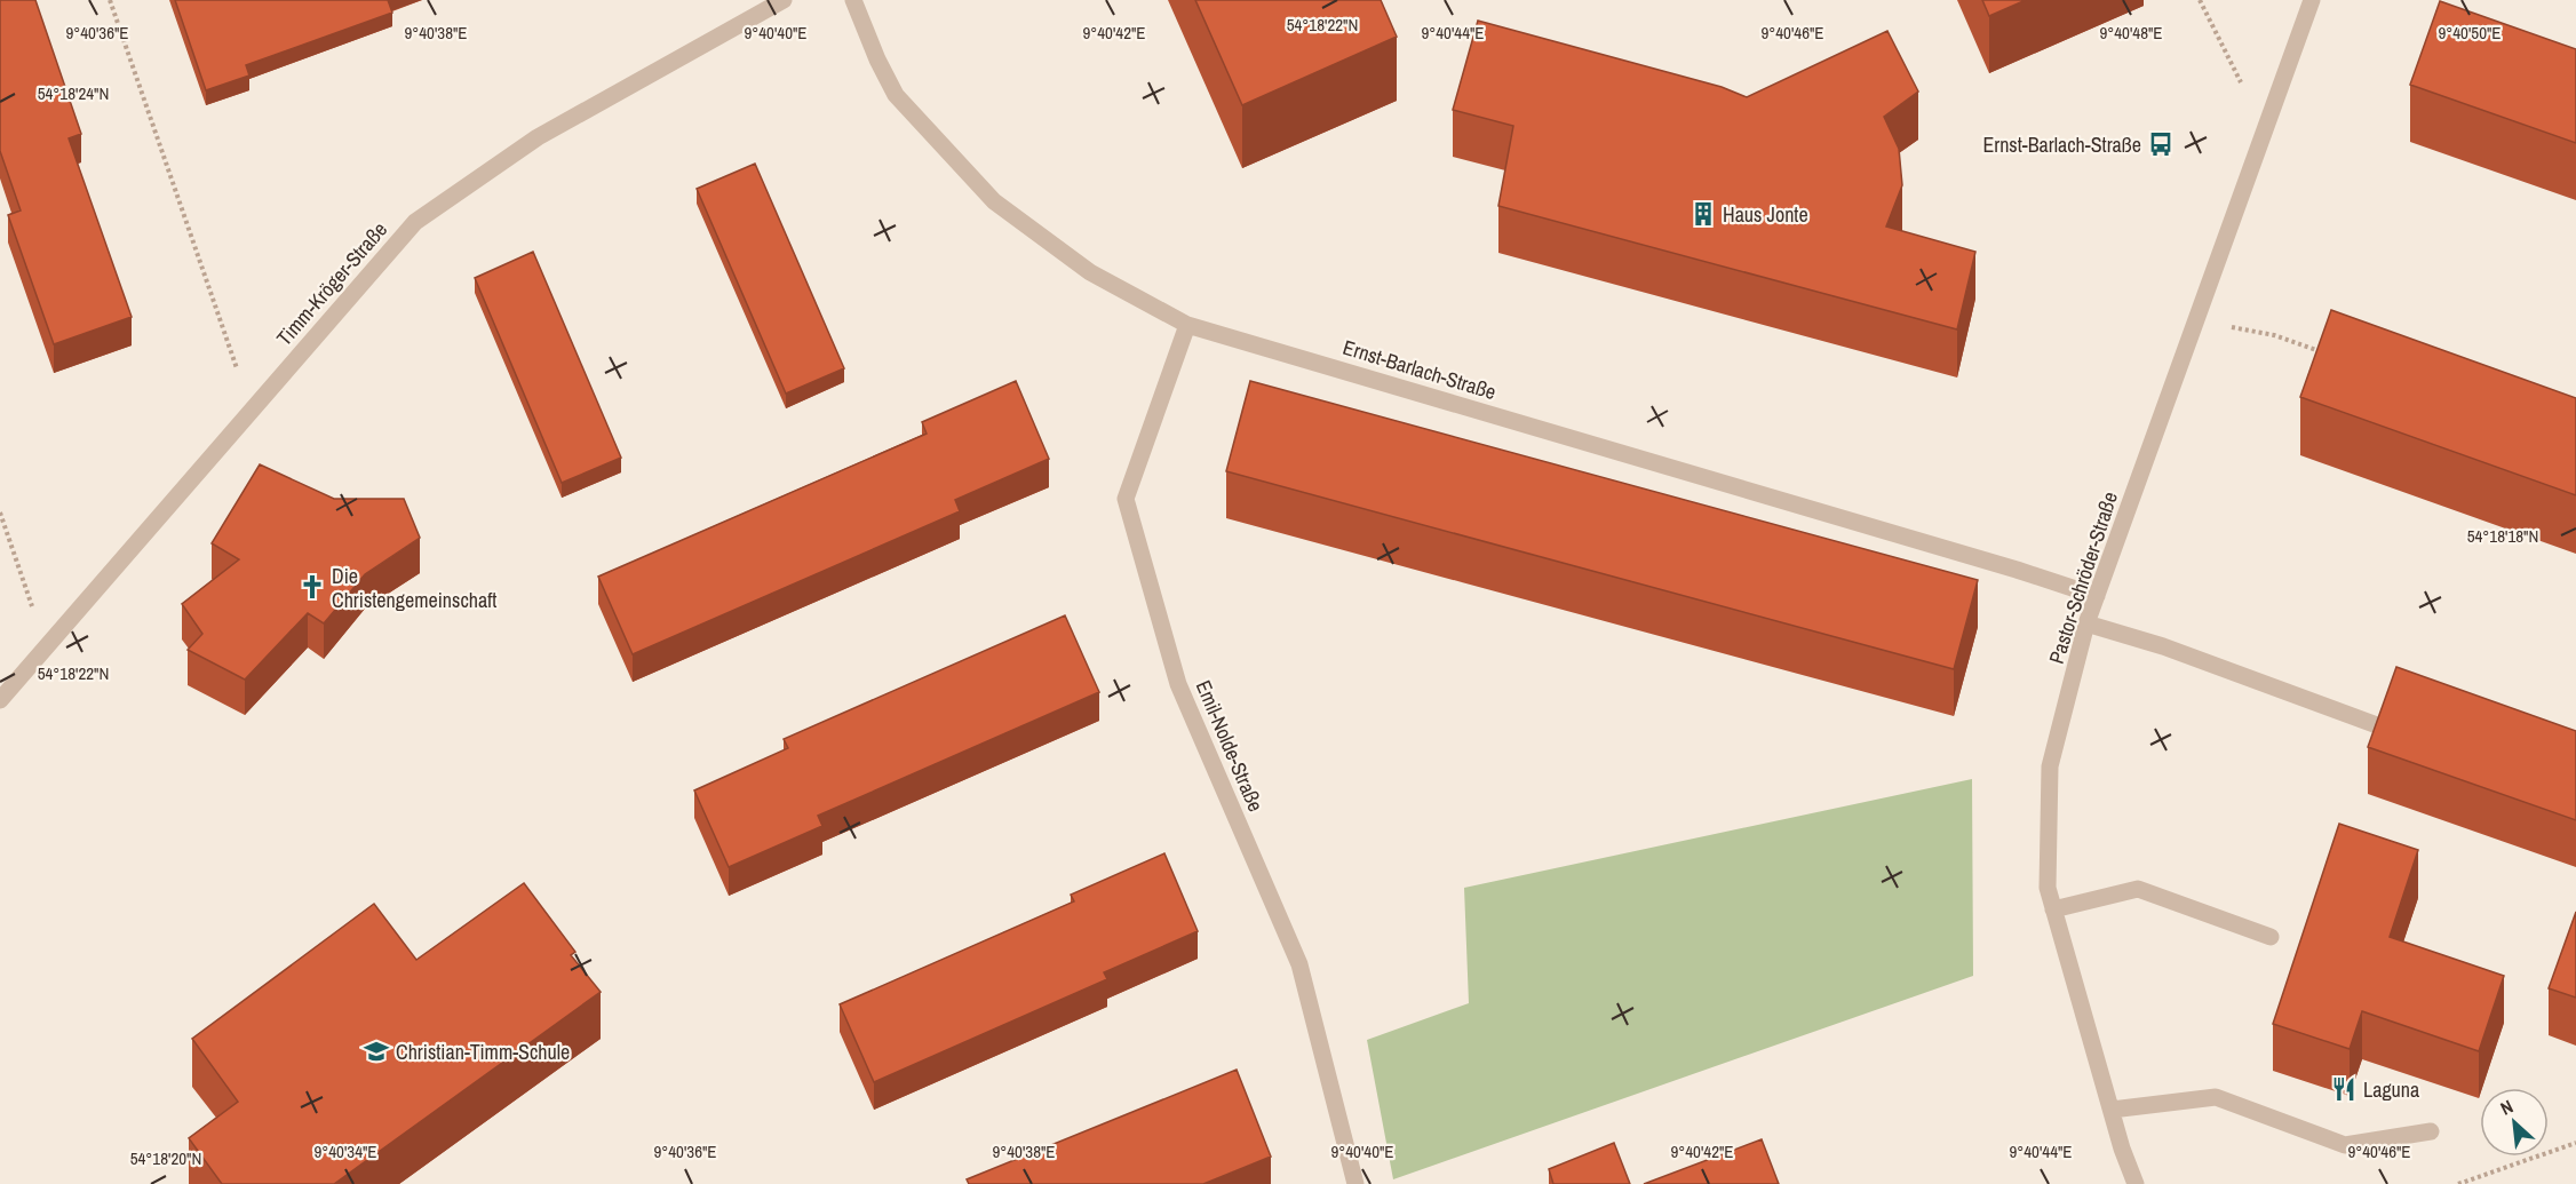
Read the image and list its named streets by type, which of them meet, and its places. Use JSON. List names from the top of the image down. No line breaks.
{"streets":{"street":["Timm-Kröger-Straße","Ernst-Barlach-Straße","Pastor-Schröder-Straße","Emil-Nolde-Straße"]},"crossings":[["Ernst-Barlach-Straße","Pastor-Schröder-Straße"],["Ernst-Barlach-Straße","Emil-Nolde-Straße"]],"places":{"bus stop":["Ernst-Barlach-Straße"],"building":["Haus Jonte"],"church":["Die Christengemeinschaft"],"school or university":["Christian-Timm-Schule"],"restaurant":["Laguna"]},"north":"top left","coordinates":["54°18'22\"N","9°40'36\"E","9°40'38\"E","9°40'40\"E","9°40'42\"E","9°40'44\"E","9°40'46\"E","9°40'48\"E","9°40'50\"E","54°18'24\"N","54°18'18\"N","9°40'34\"E","54°18'20\"N"]}
